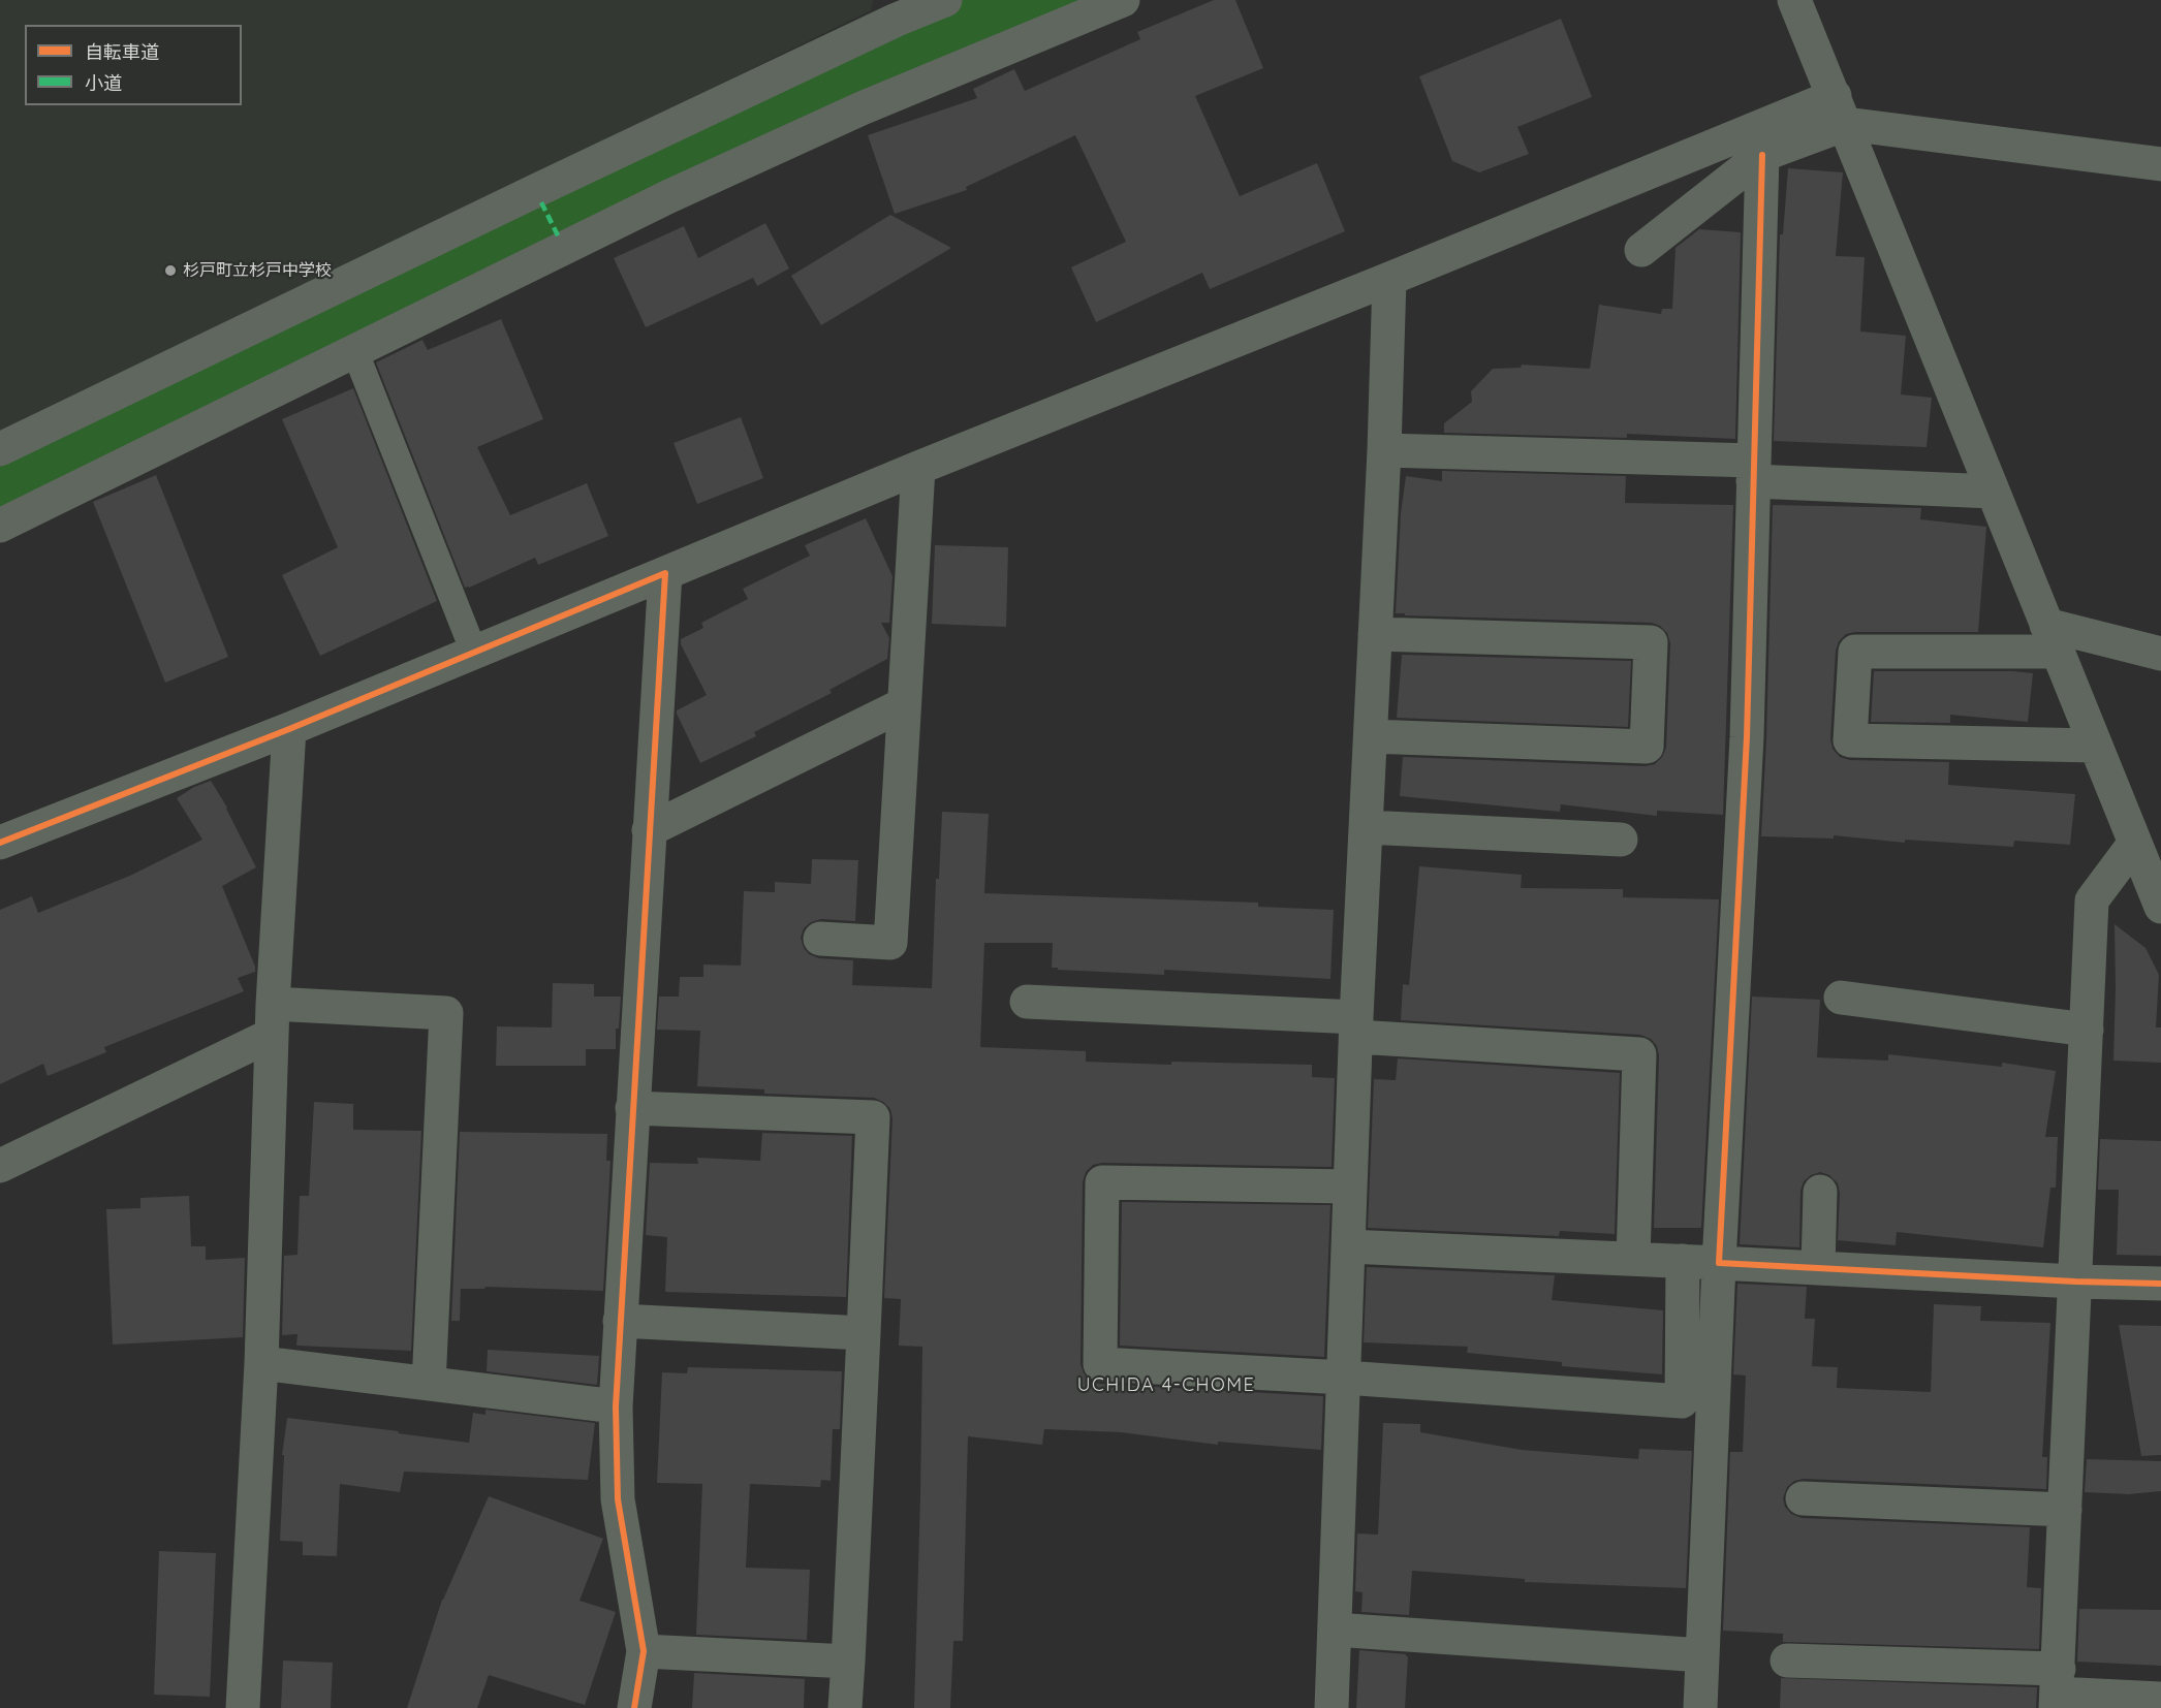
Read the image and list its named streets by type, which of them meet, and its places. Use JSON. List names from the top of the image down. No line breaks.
{"districts":["UCHIDA 4-CHOME"],"places":["杉戸町立杉戸中学校"],"legend":["自転車道","小道"]}
